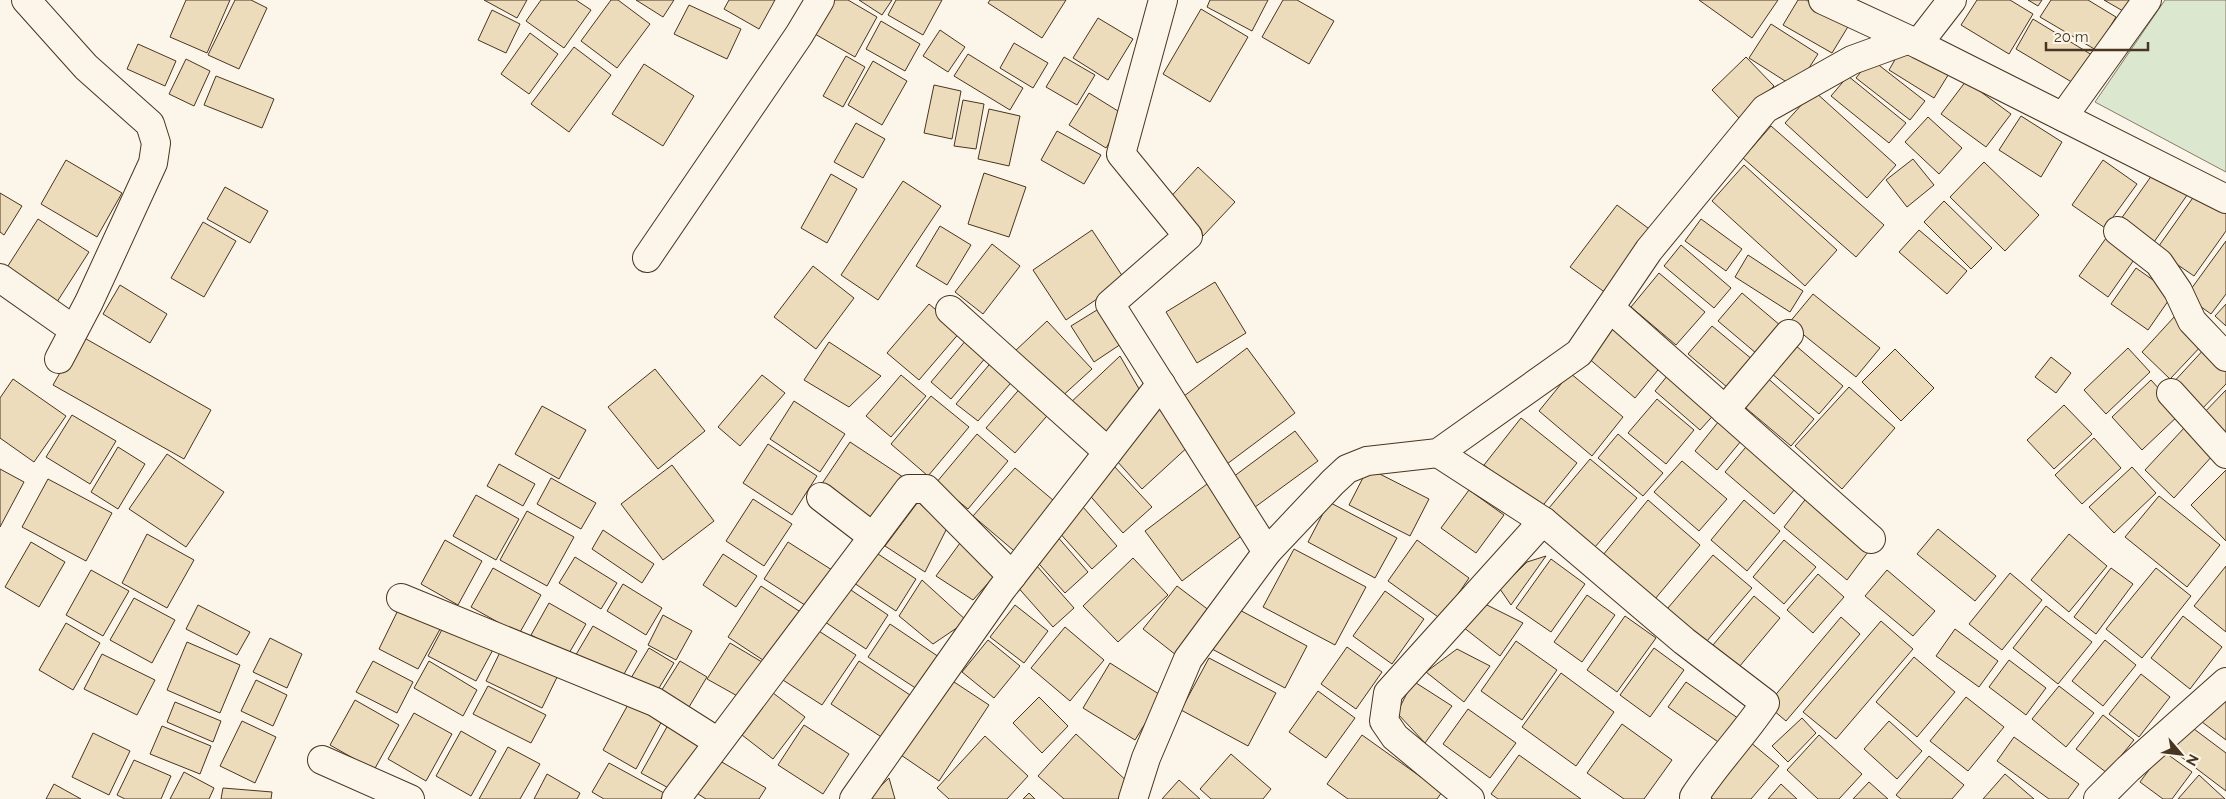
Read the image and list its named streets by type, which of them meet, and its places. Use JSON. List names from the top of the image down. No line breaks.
{"scale_bar":"20 m","north":"bottom right"}
